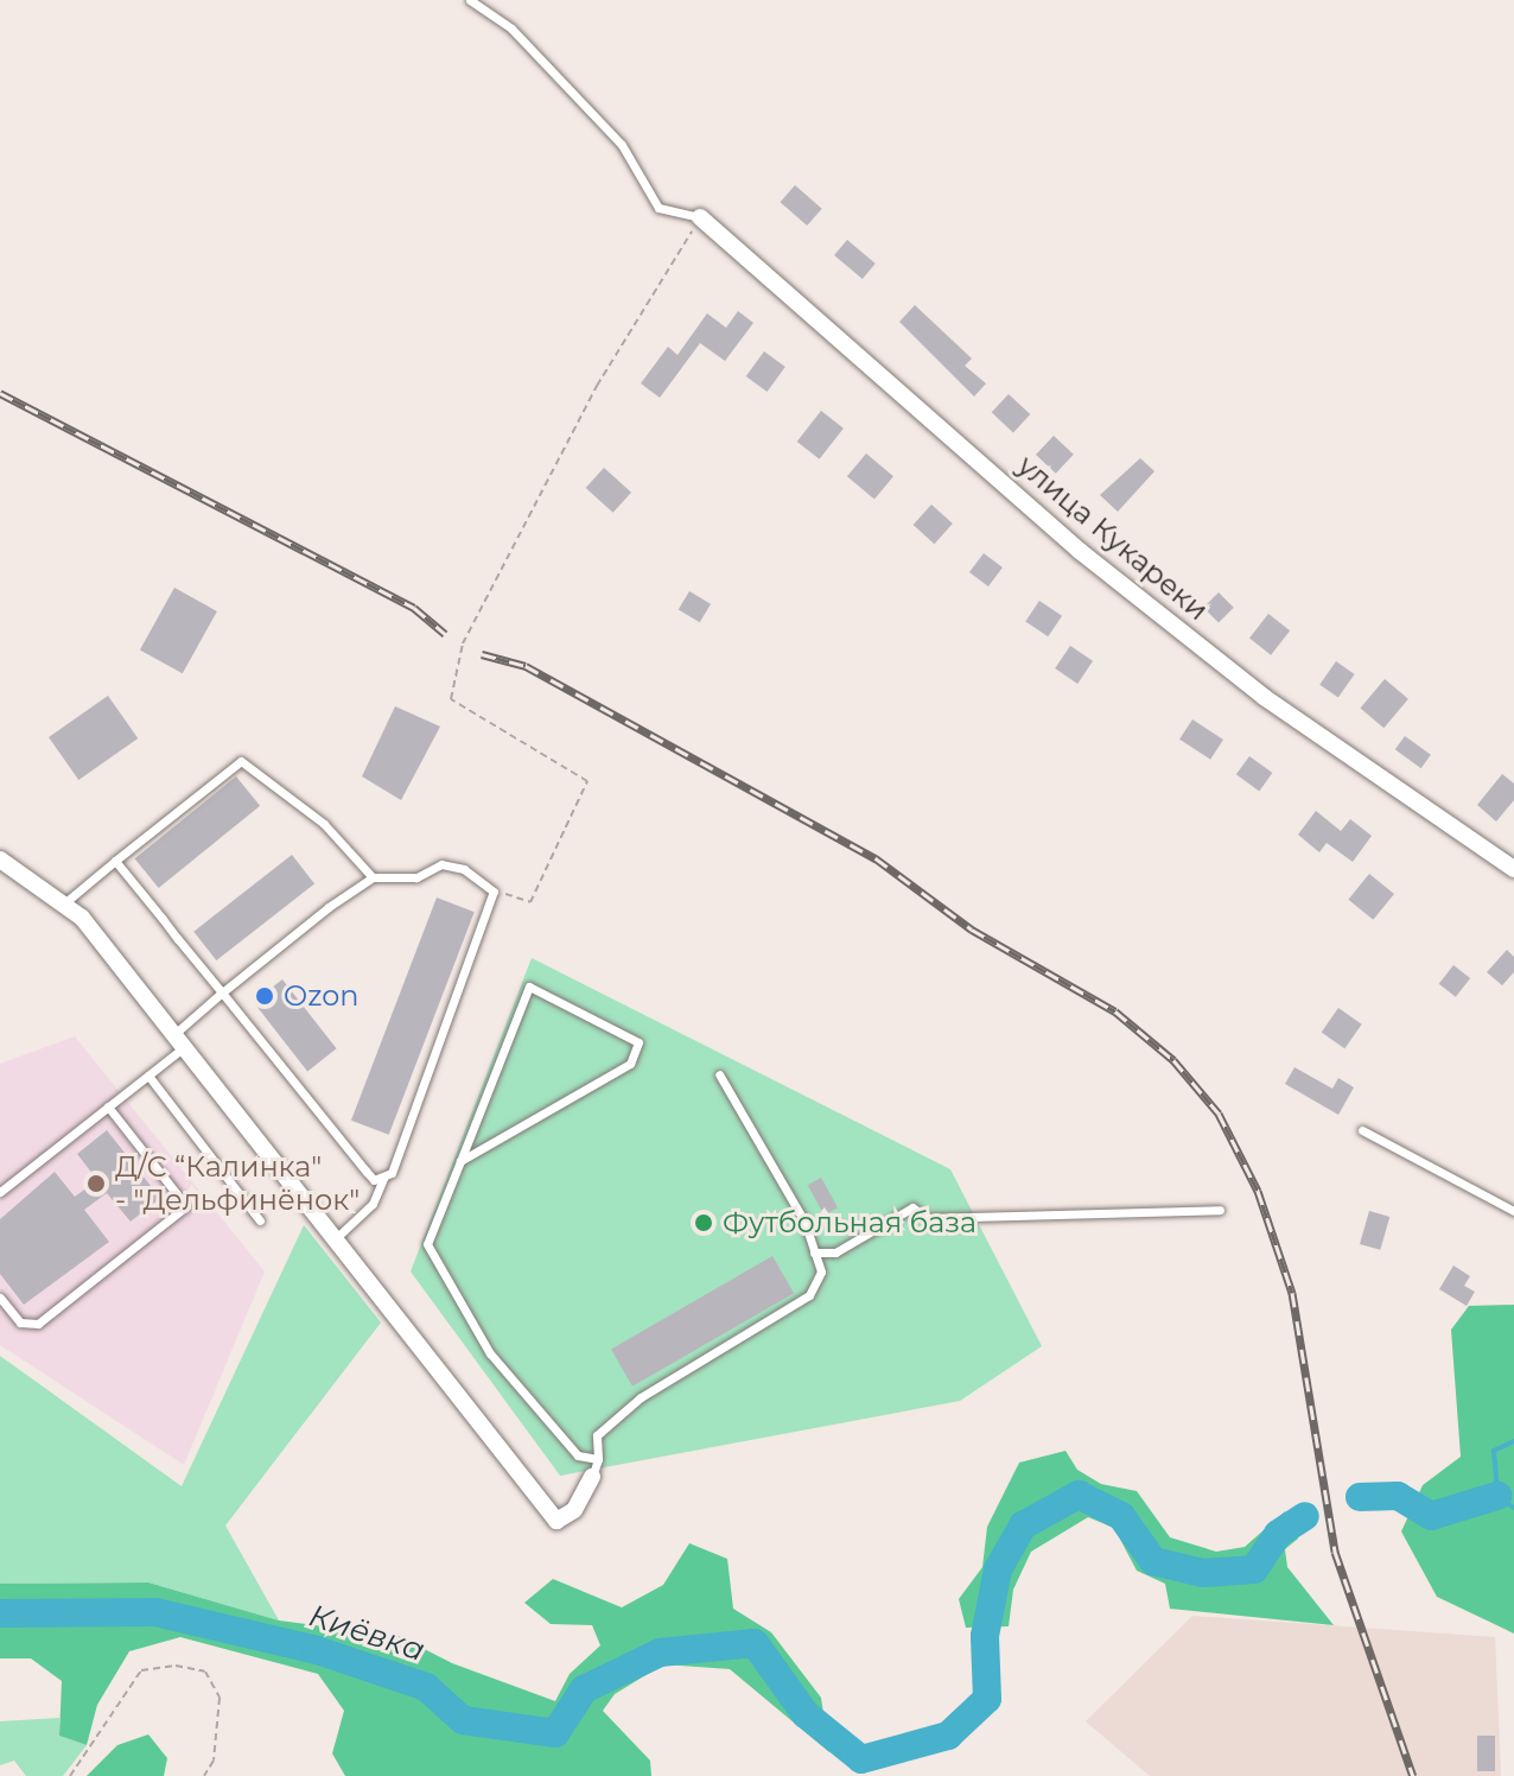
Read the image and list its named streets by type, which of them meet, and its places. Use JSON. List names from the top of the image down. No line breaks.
{"streets":{"street":["улица Кукареки"]},"water":["Киёвка"],"places":["Ozon","Д/С “Калинка\" - \"Дельфинёнок\"","Футбольная база"]}
